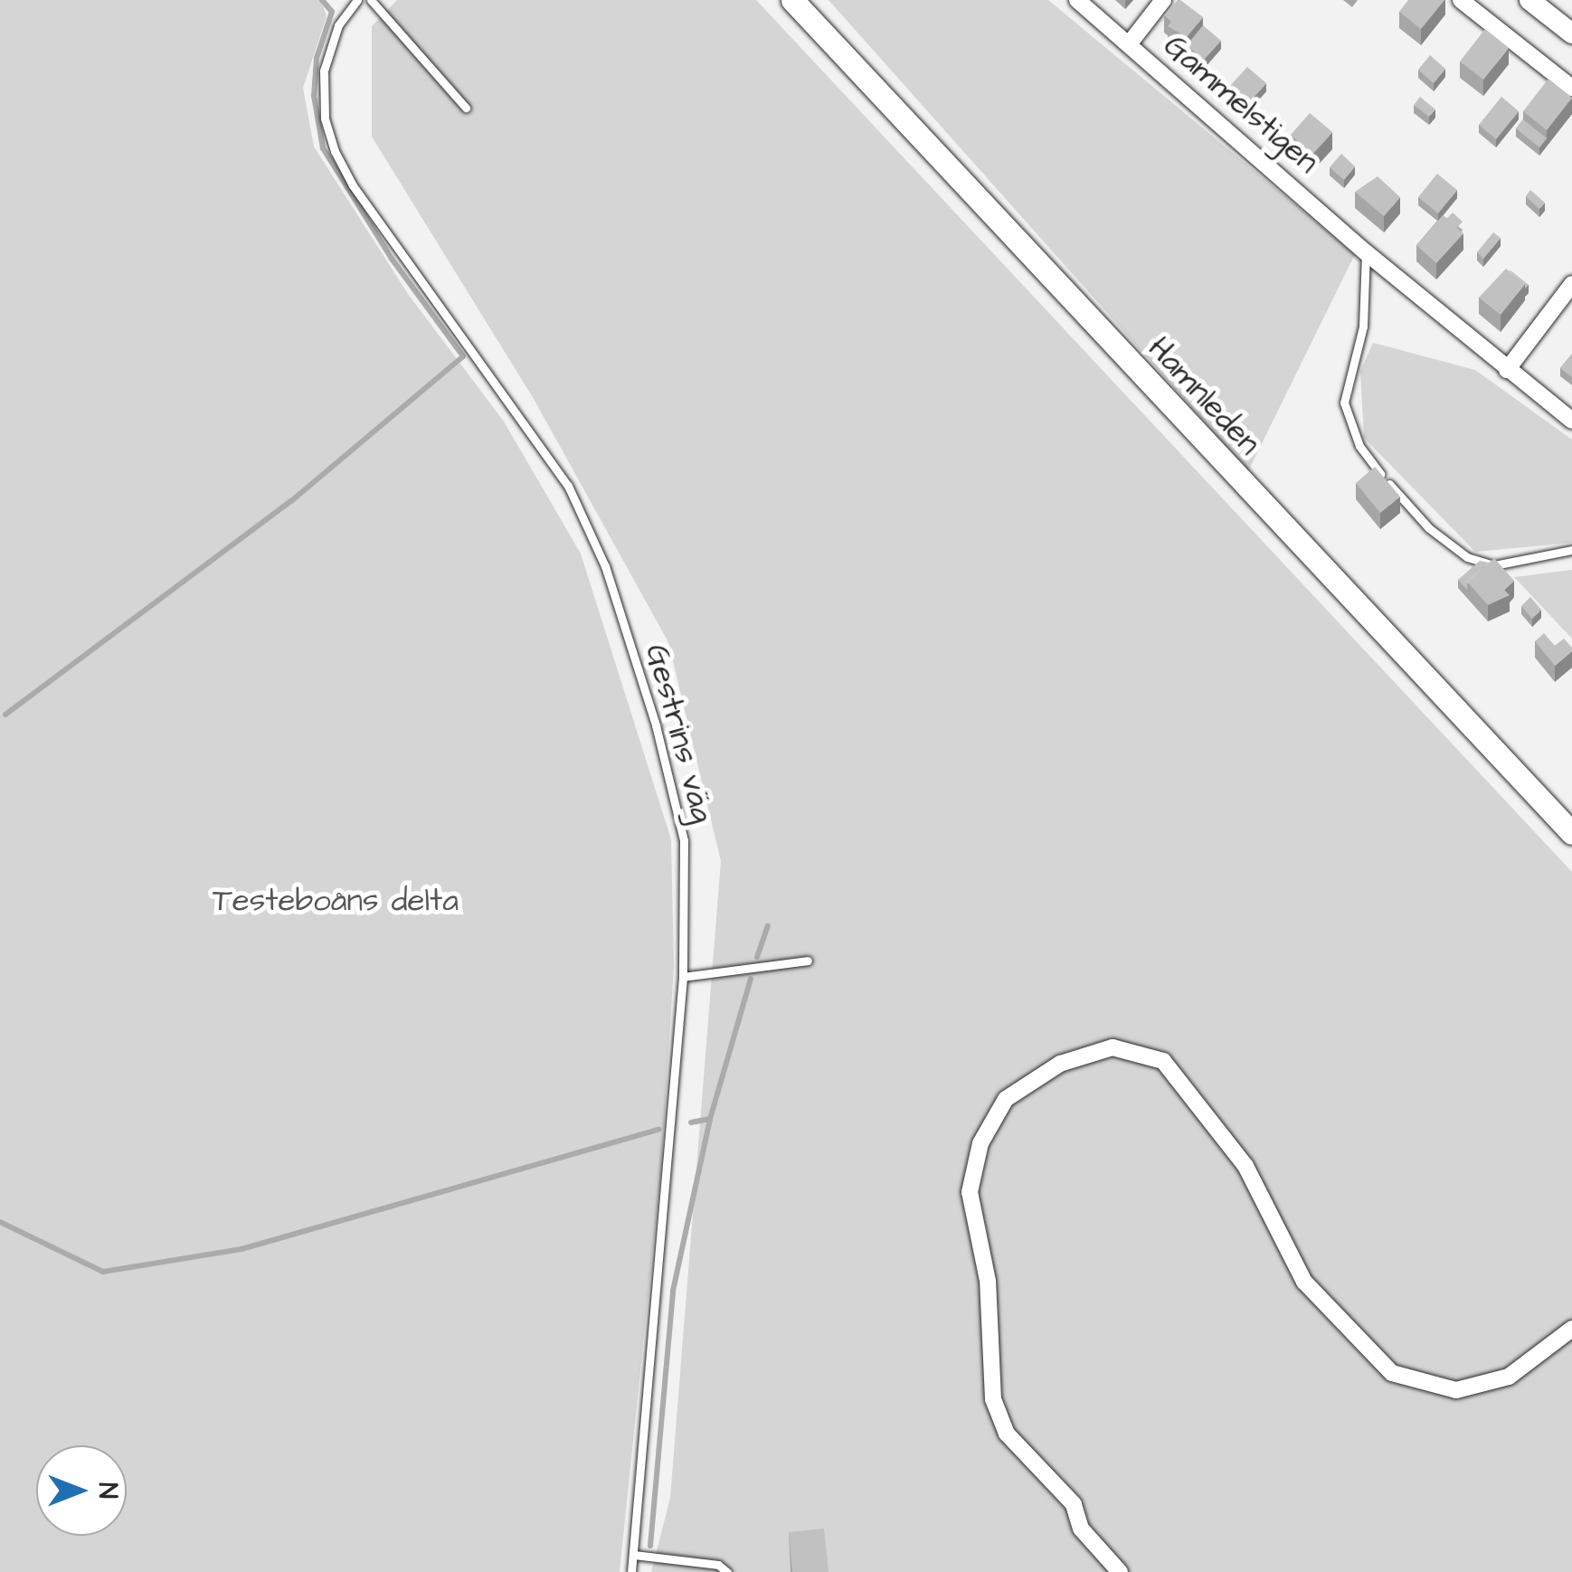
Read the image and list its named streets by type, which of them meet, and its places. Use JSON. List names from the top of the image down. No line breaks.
{"streets":{"main road":["Hamnleden"],"street":["Gammelstigen"],"lane":["Gestrins väg"]},"parks":["Testeboåns delta"],"north":"right"}
